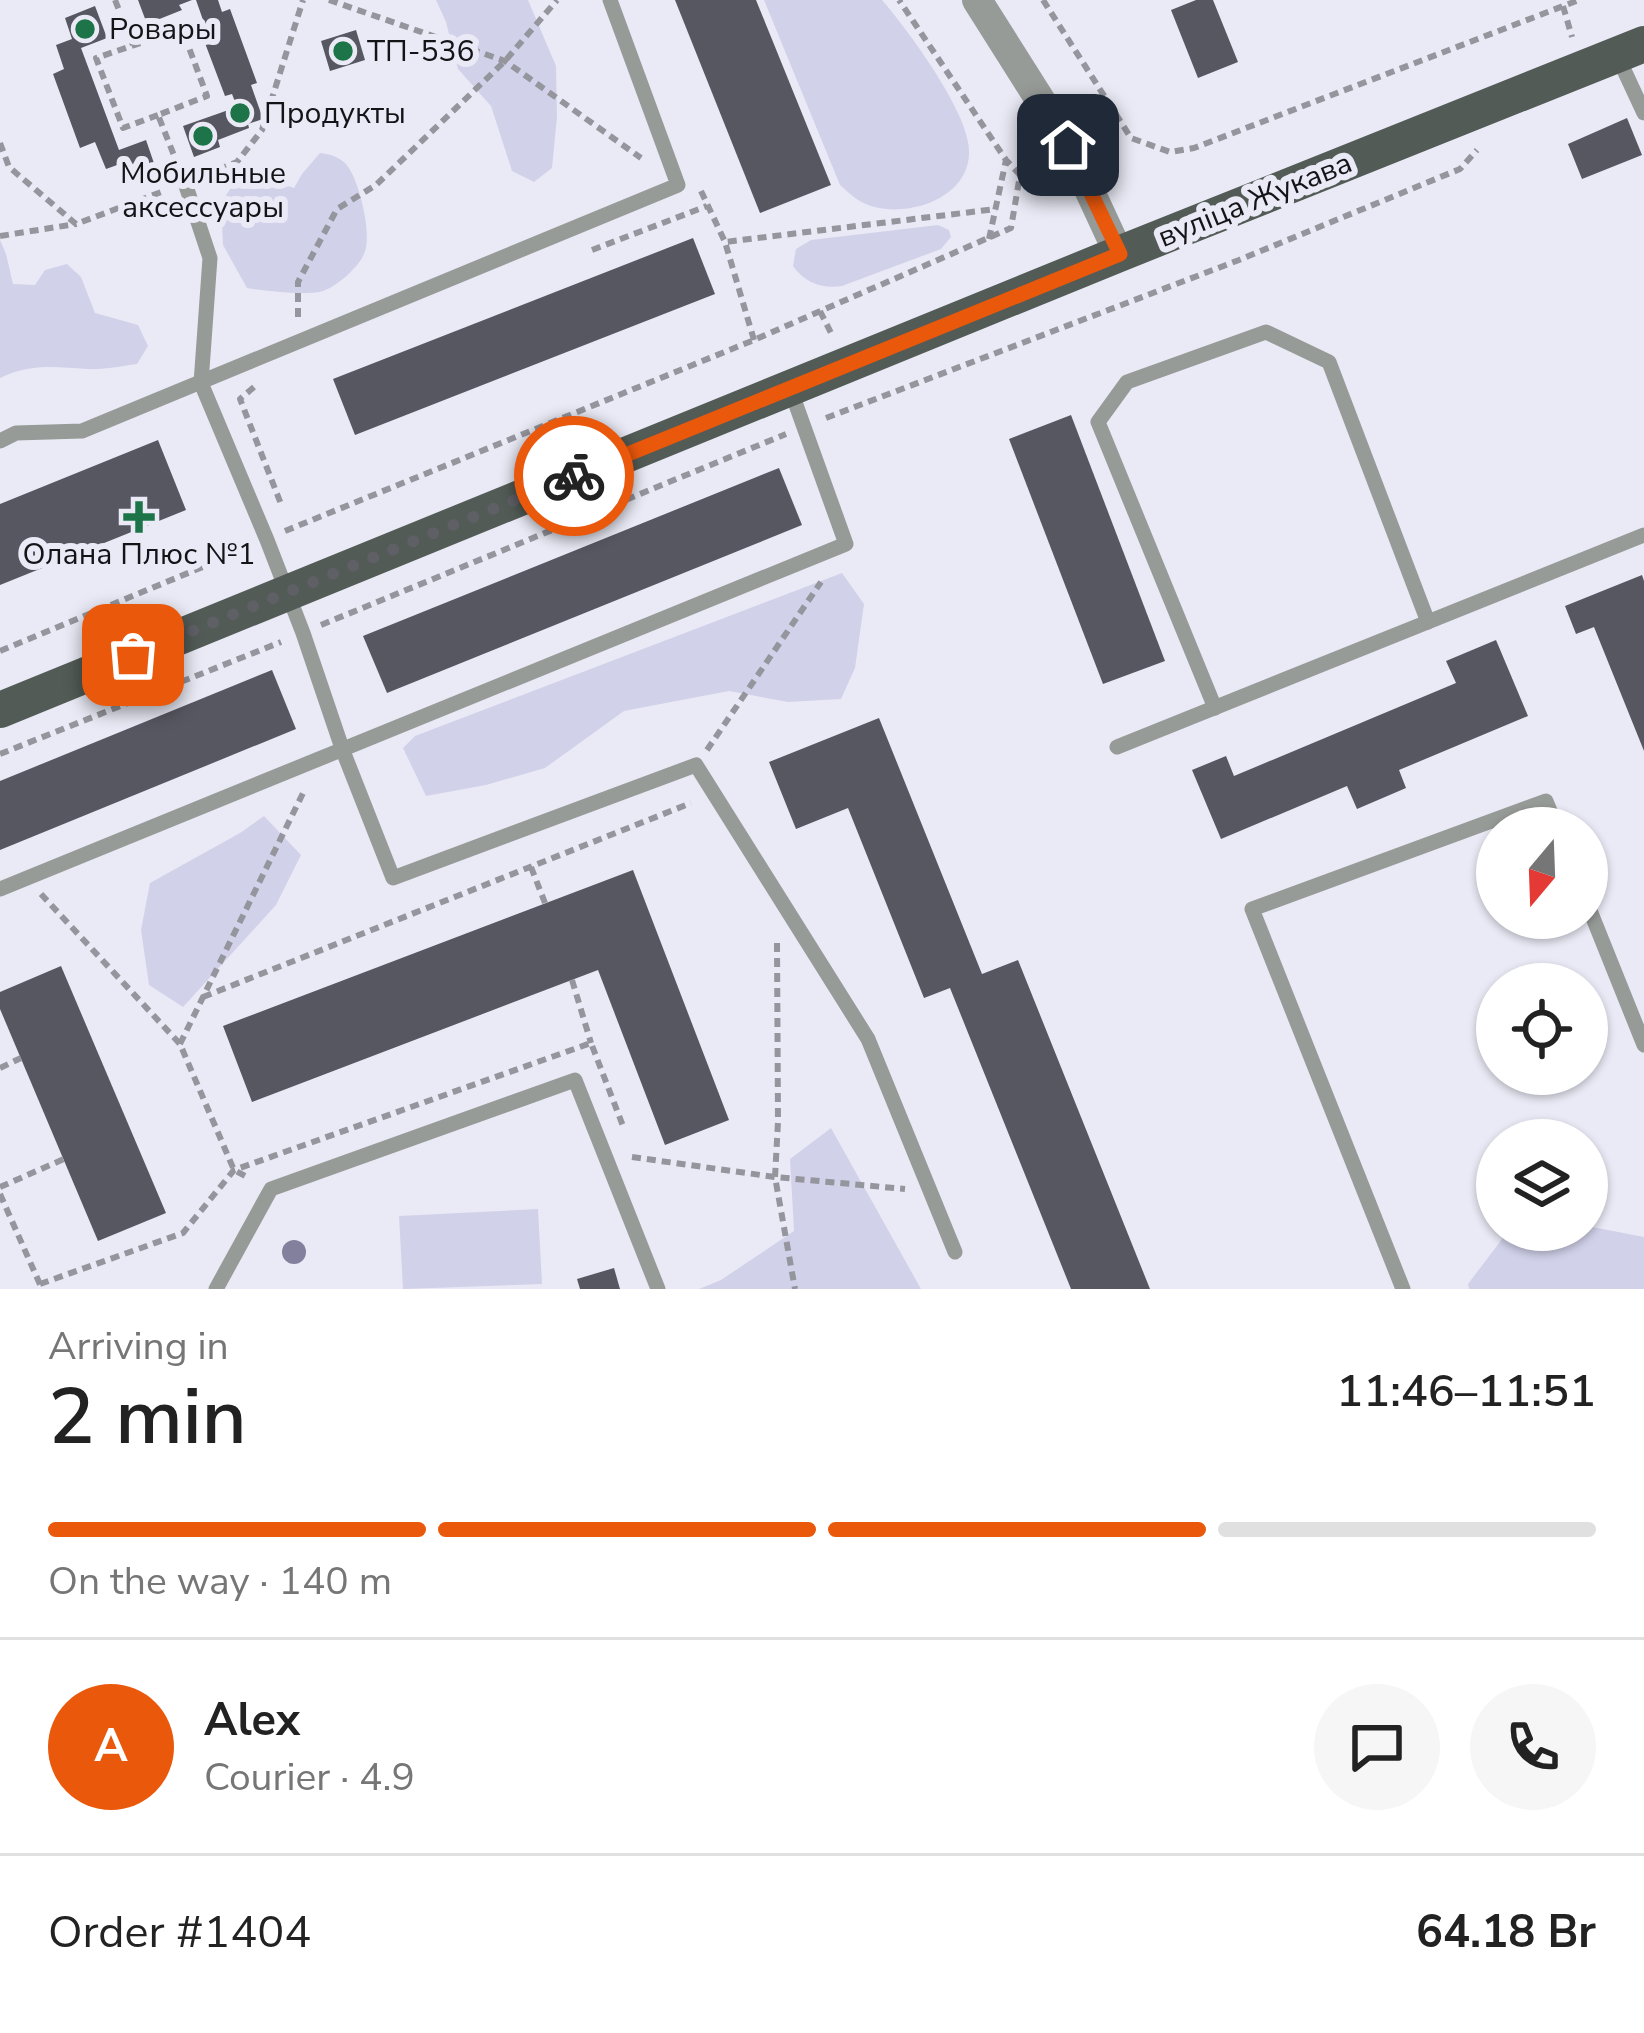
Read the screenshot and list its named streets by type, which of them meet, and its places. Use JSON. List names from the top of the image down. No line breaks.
{"streets":{"main road":["вуліца Жукава"]},"places":{"other":["Ровары","ТП-536","Продукты","Мобильные аксессуары"],"health":["Олана Плюс №1"]},"north":"bottom","page":{"heading":["2 min","Arriving in","11:46–11:51"],"panel":["Alex","Courier · 4.9","Order #1404","64.18 Br"],"bar":"On the way · 140 m","round":"A"}}
